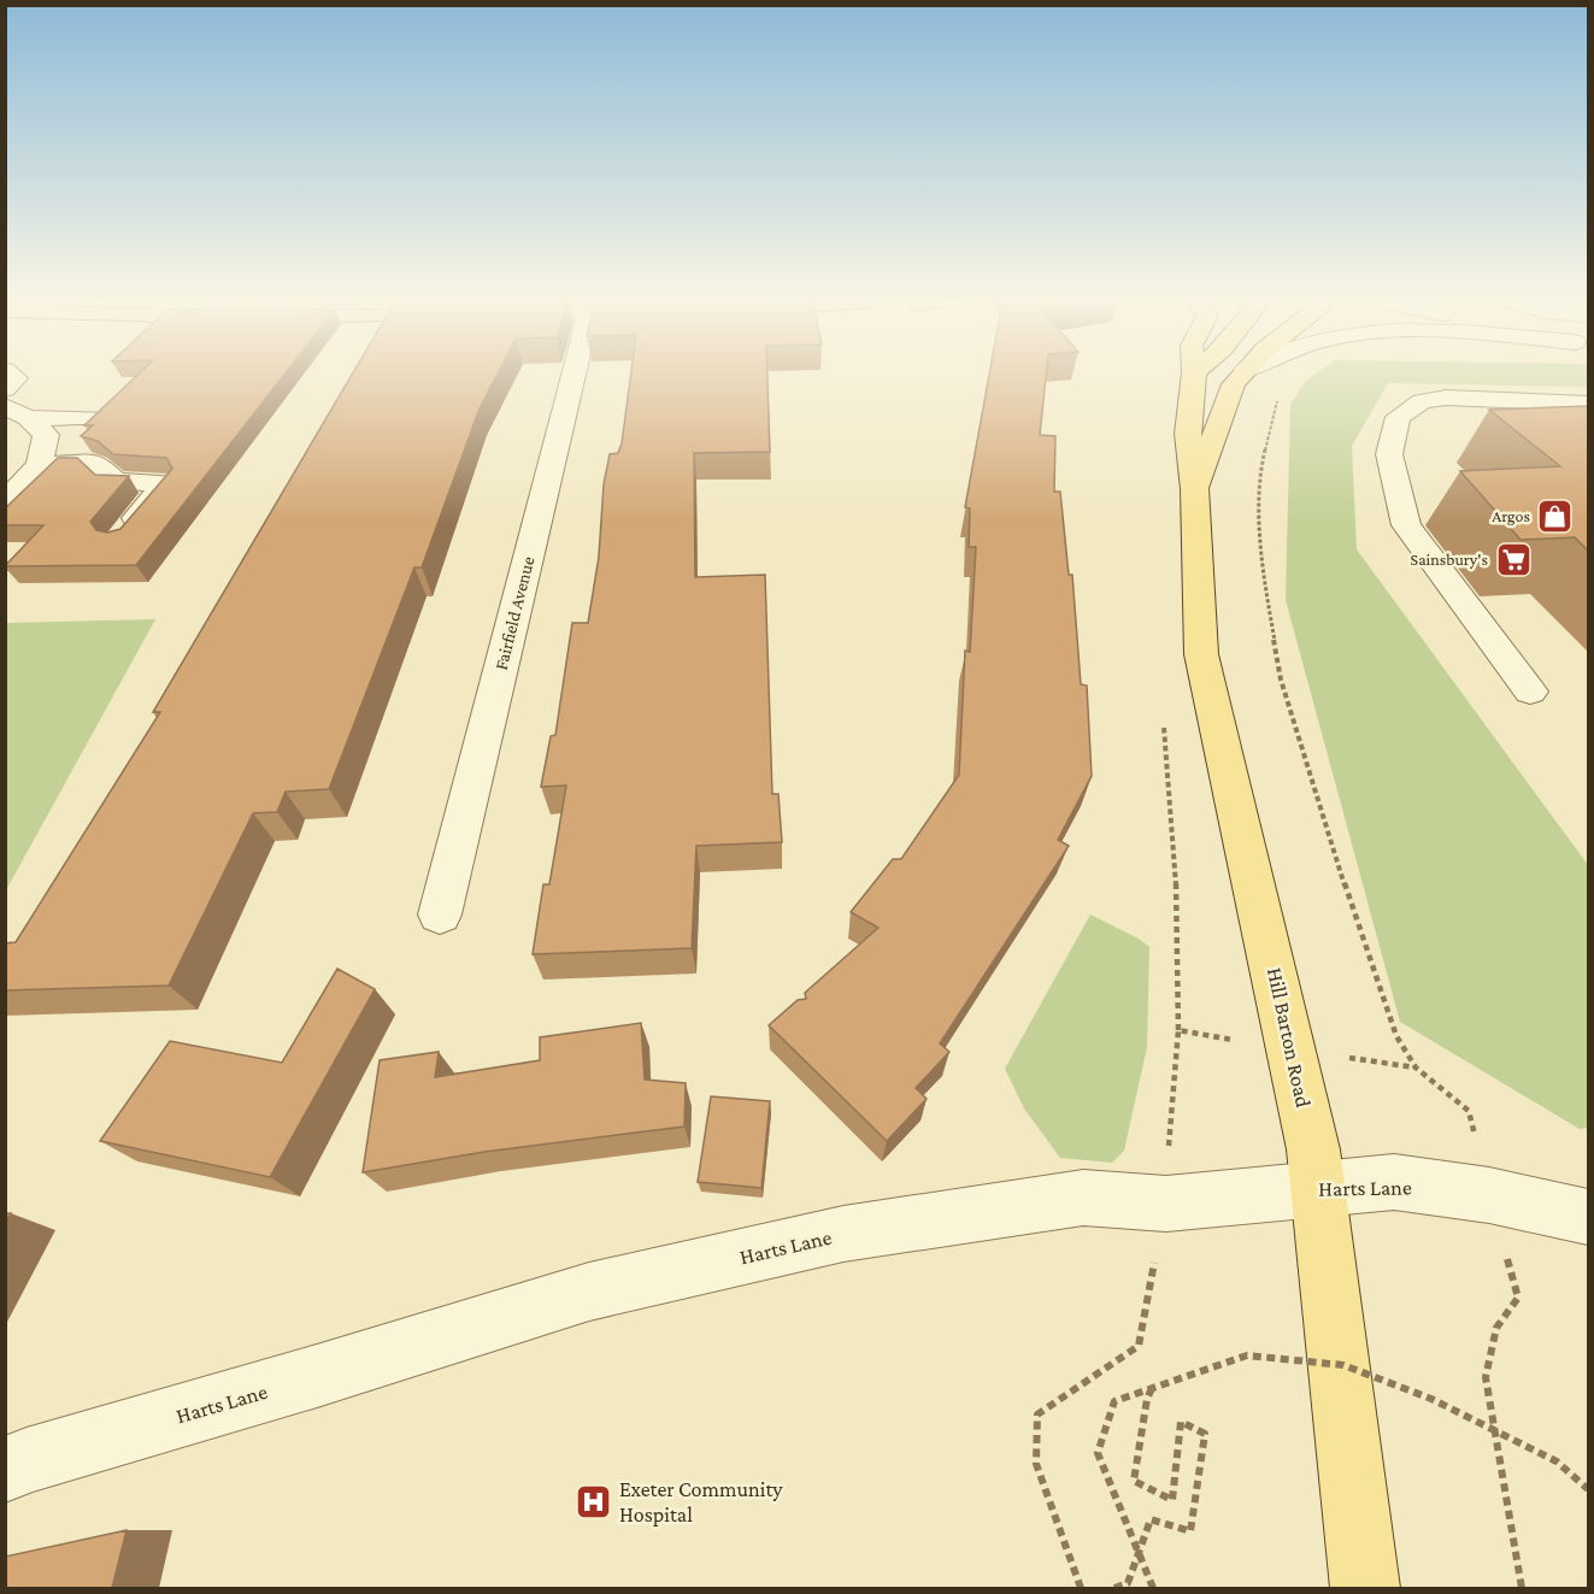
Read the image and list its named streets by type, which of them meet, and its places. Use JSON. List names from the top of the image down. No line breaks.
{"streets":{"main road":["Hill Barton Road"],"street":["Fairfield Avenue","Harts Lane"]},"crossings":[["Hill Barton Road","Harts Lane"]],"places":{"shop":["Argos"],"supermarket":["Sainsbury's"],"hospital":["Exeter Community Hospital"]}}
